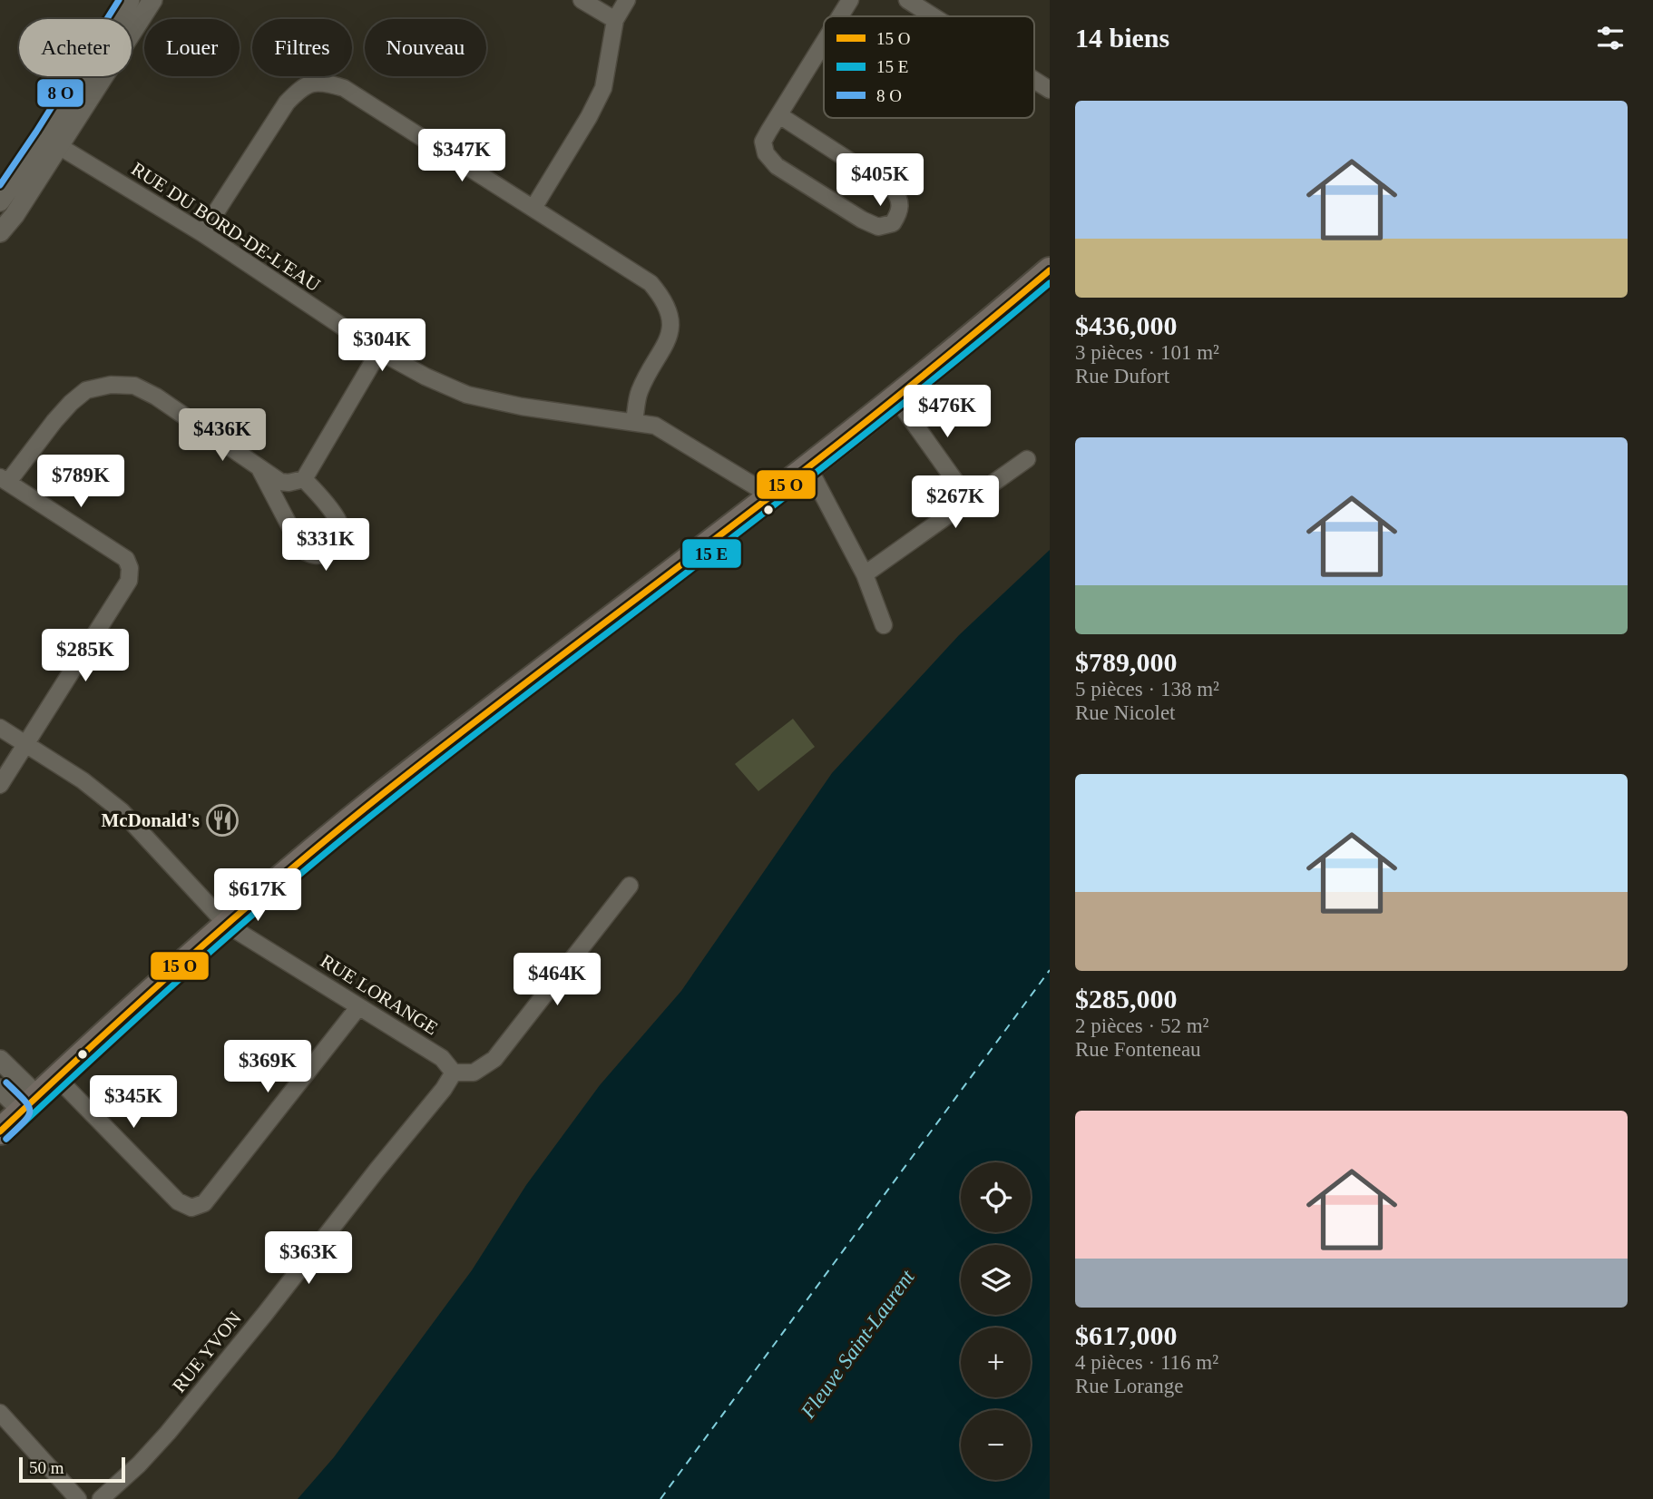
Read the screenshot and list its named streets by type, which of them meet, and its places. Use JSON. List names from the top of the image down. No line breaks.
{"streets":{"street":["RUE DU BORD-DE-L'EAU","RUE LORANGE","RUE YVON"]},"crossings":[["RUE LORANGE","RUE YVON"]],"water":["Fleuve Saint-Laurent"],"places":{"restaurant":["McDonald's"]},"legend":["15 O","15 E","8 O"],"scale_bar":"50 m","page":{"heading":"14 biens","chip":["Acheter","Louer","Filtres","Nouveau"],"list":[{"name":"$436,000","note":"3 pièces · 101 m² · Rue Dufort"},{"name":"$789,000","note":"5 pièces · 138 m² · Rue Nicolet"},{"name":"$285,000","note":"2 pièces · 52 m² · Rue Fonteneau"},{"name":"$617,000","note":"4 pièces · 116 m² · Rue Lorange"}],"price":["$347K","$405K","$304K","$476K","$436K","$789K","$267K","$331K","$285K","$617K","$464K","$369K","$345K","$363K"],"map_buttons":["+","−"],"scale":"50 m"}}
